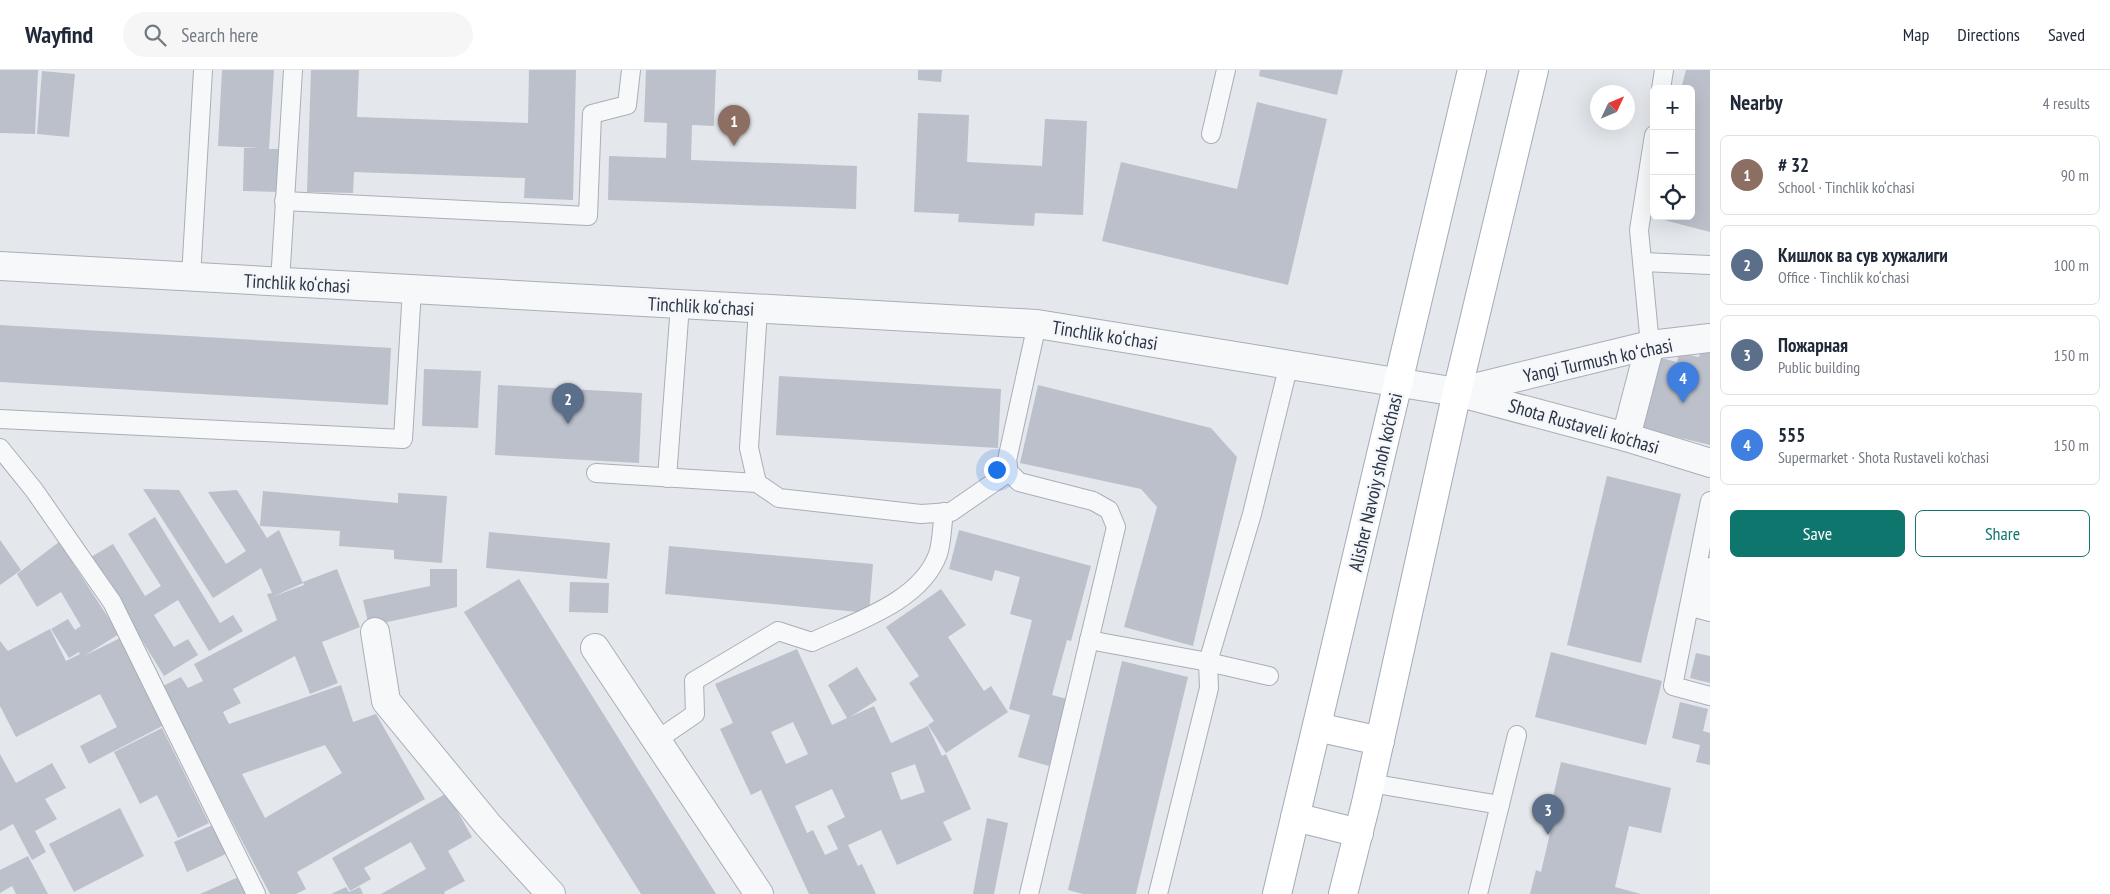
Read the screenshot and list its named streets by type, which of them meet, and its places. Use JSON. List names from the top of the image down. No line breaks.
{"streets":{"main road":["Alisher Navoiy shoh ko'chasi"],"street":["Tinchlik kо‘chasi","Yangi Turmush koʻchasi","Shota Rustaveli ko'chasi"]},"crossings":[["Tinchlik kо‘chasi","Shota Rustaveli ko'chasi"],["Tinchlik kо‘chasi","Alisher Navoiy shoh ko'chasi"],["Yangi Turmush koʻchasi","Shota Rustaveli ko'chasi"],["Shota Rustaveli ko'chasi","Alisher Navoiy shoh ko'chasi"]],"north":"top right","page":{"header":"Wayfind","search":"Search here","nav":["Map","Directions","Saved"],"heading":["Nearby","4 results"],"map_buttons":["+","−"],"pins":["1","4","2","3"],"list":[{"mark":"1","name":"# 32","note":"School · Tinchlik kо‘chasi","value":"90 m"},{"mark":"2","name":"Кишлок ва сув хужалиги","note":"Office · Tinchlik kо‘chasi","value":"100 m"},{"mark":"3","name":"Пожарная","note":"Public building","value":"150 m"},{"mark":"4","name":"555","note":"Supermarket · Shota Rustaveli ko'chasi","value":"150 m"}],"buttons":["Save","Share"]}}
